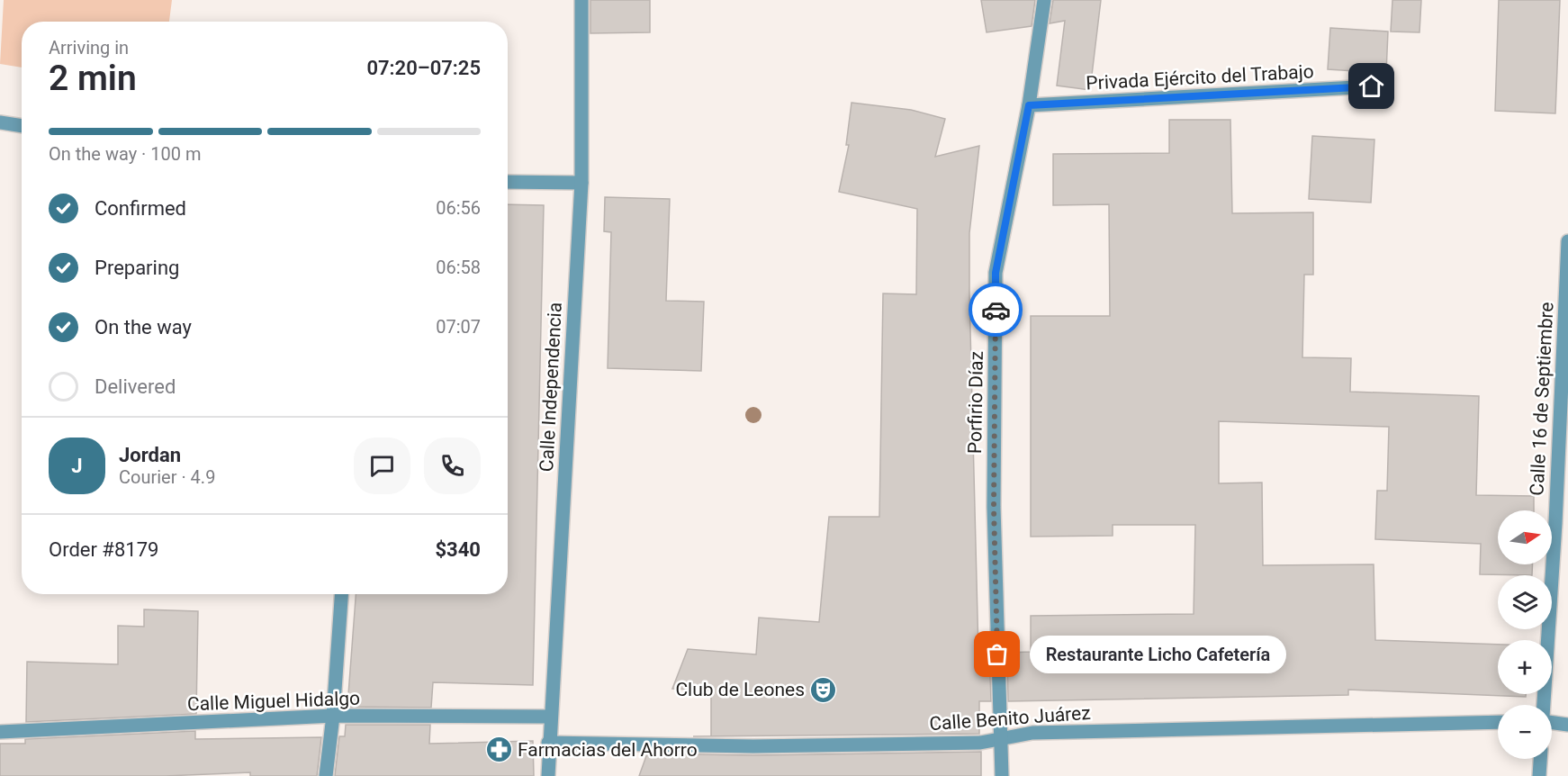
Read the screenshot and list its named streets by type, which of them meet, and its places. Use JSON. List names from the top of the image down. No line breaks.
{"streets":{"street":["Privada Ejército del Trabajo","Calle Independencia","Calle 16 de Septiembre","Porfirio Díaz","Calle Miguel Hidalgo","Calle Benito Juárez"]},"crossings":[["Privada Ejército del Trabajo","Porfirio Díaz"],["Calle Independencia","Calle Miguel Hidalgo"],["Calle Independencia","Calle Benito Juárez"],["Porfirio Díaz","Calle Benito Juárez"]],"places":{"other":["Restaurante Licho Cafetería"],"theatre":["Club de Leones"],"pharmacy":["Farmacias del Ahorro"]},"north":"right","page":{"heading":["2 min","Arriving in","07:20–07:25"],"panel":["Jordan","Courier · 4.9","Order #8179","$340"],"bar":"On the way · 100 m","list":[["Confirmed","06:56"],["Preparing","06:58"],["On the way","07:07"],"Delivered"],"round":"J","map_buttons":["+","−"],"bubble":"Restaurante Licho Cafetería"}}
